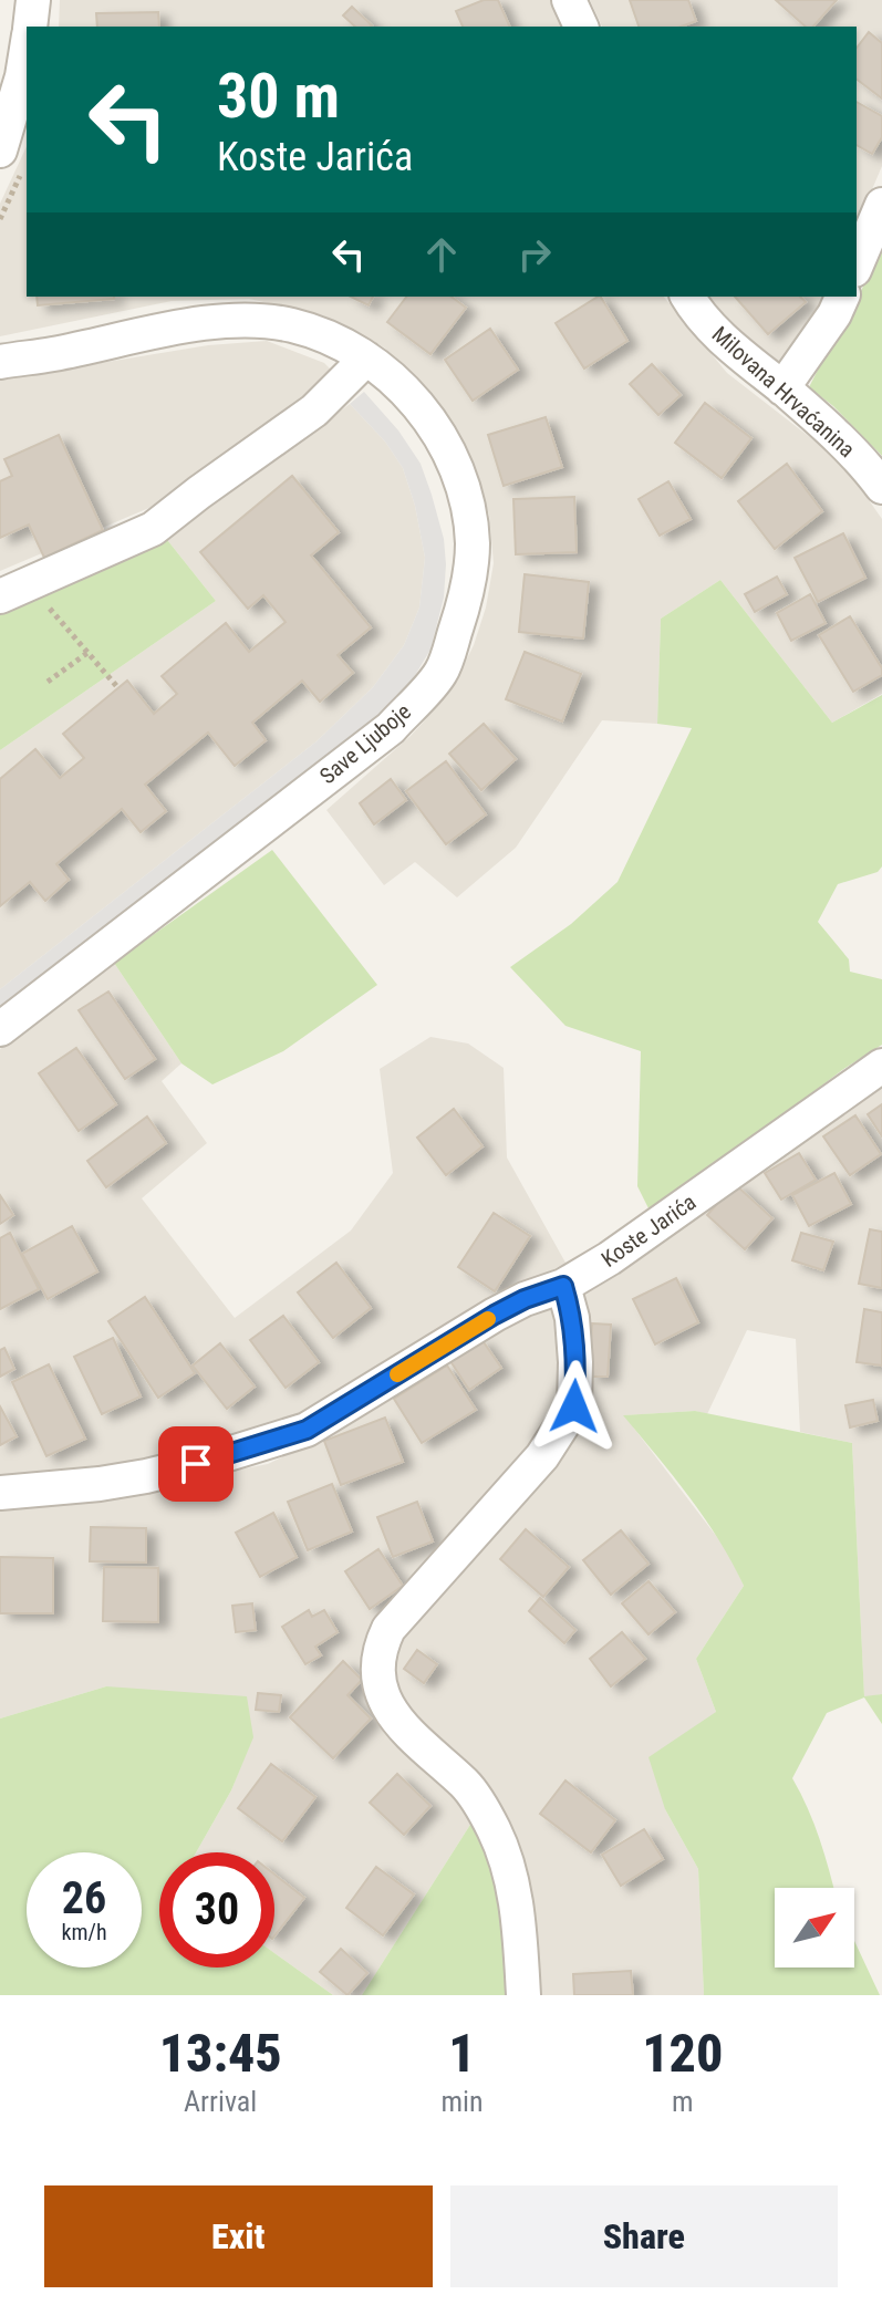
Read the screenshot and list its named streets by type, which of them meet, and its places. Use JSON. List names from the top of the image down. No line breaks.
{"streets":{"street":["Milovana Hrvaćanina","Save Ljuboje","Koste Jarića"]},"north":"top right","page":{"turn":["30 m","Koste Jarića"],"speed":"26 km/h","limit":"30","eta":["13:45","Arrival","1","min","120","m"],"buttons":["Exit","Share"]}}
